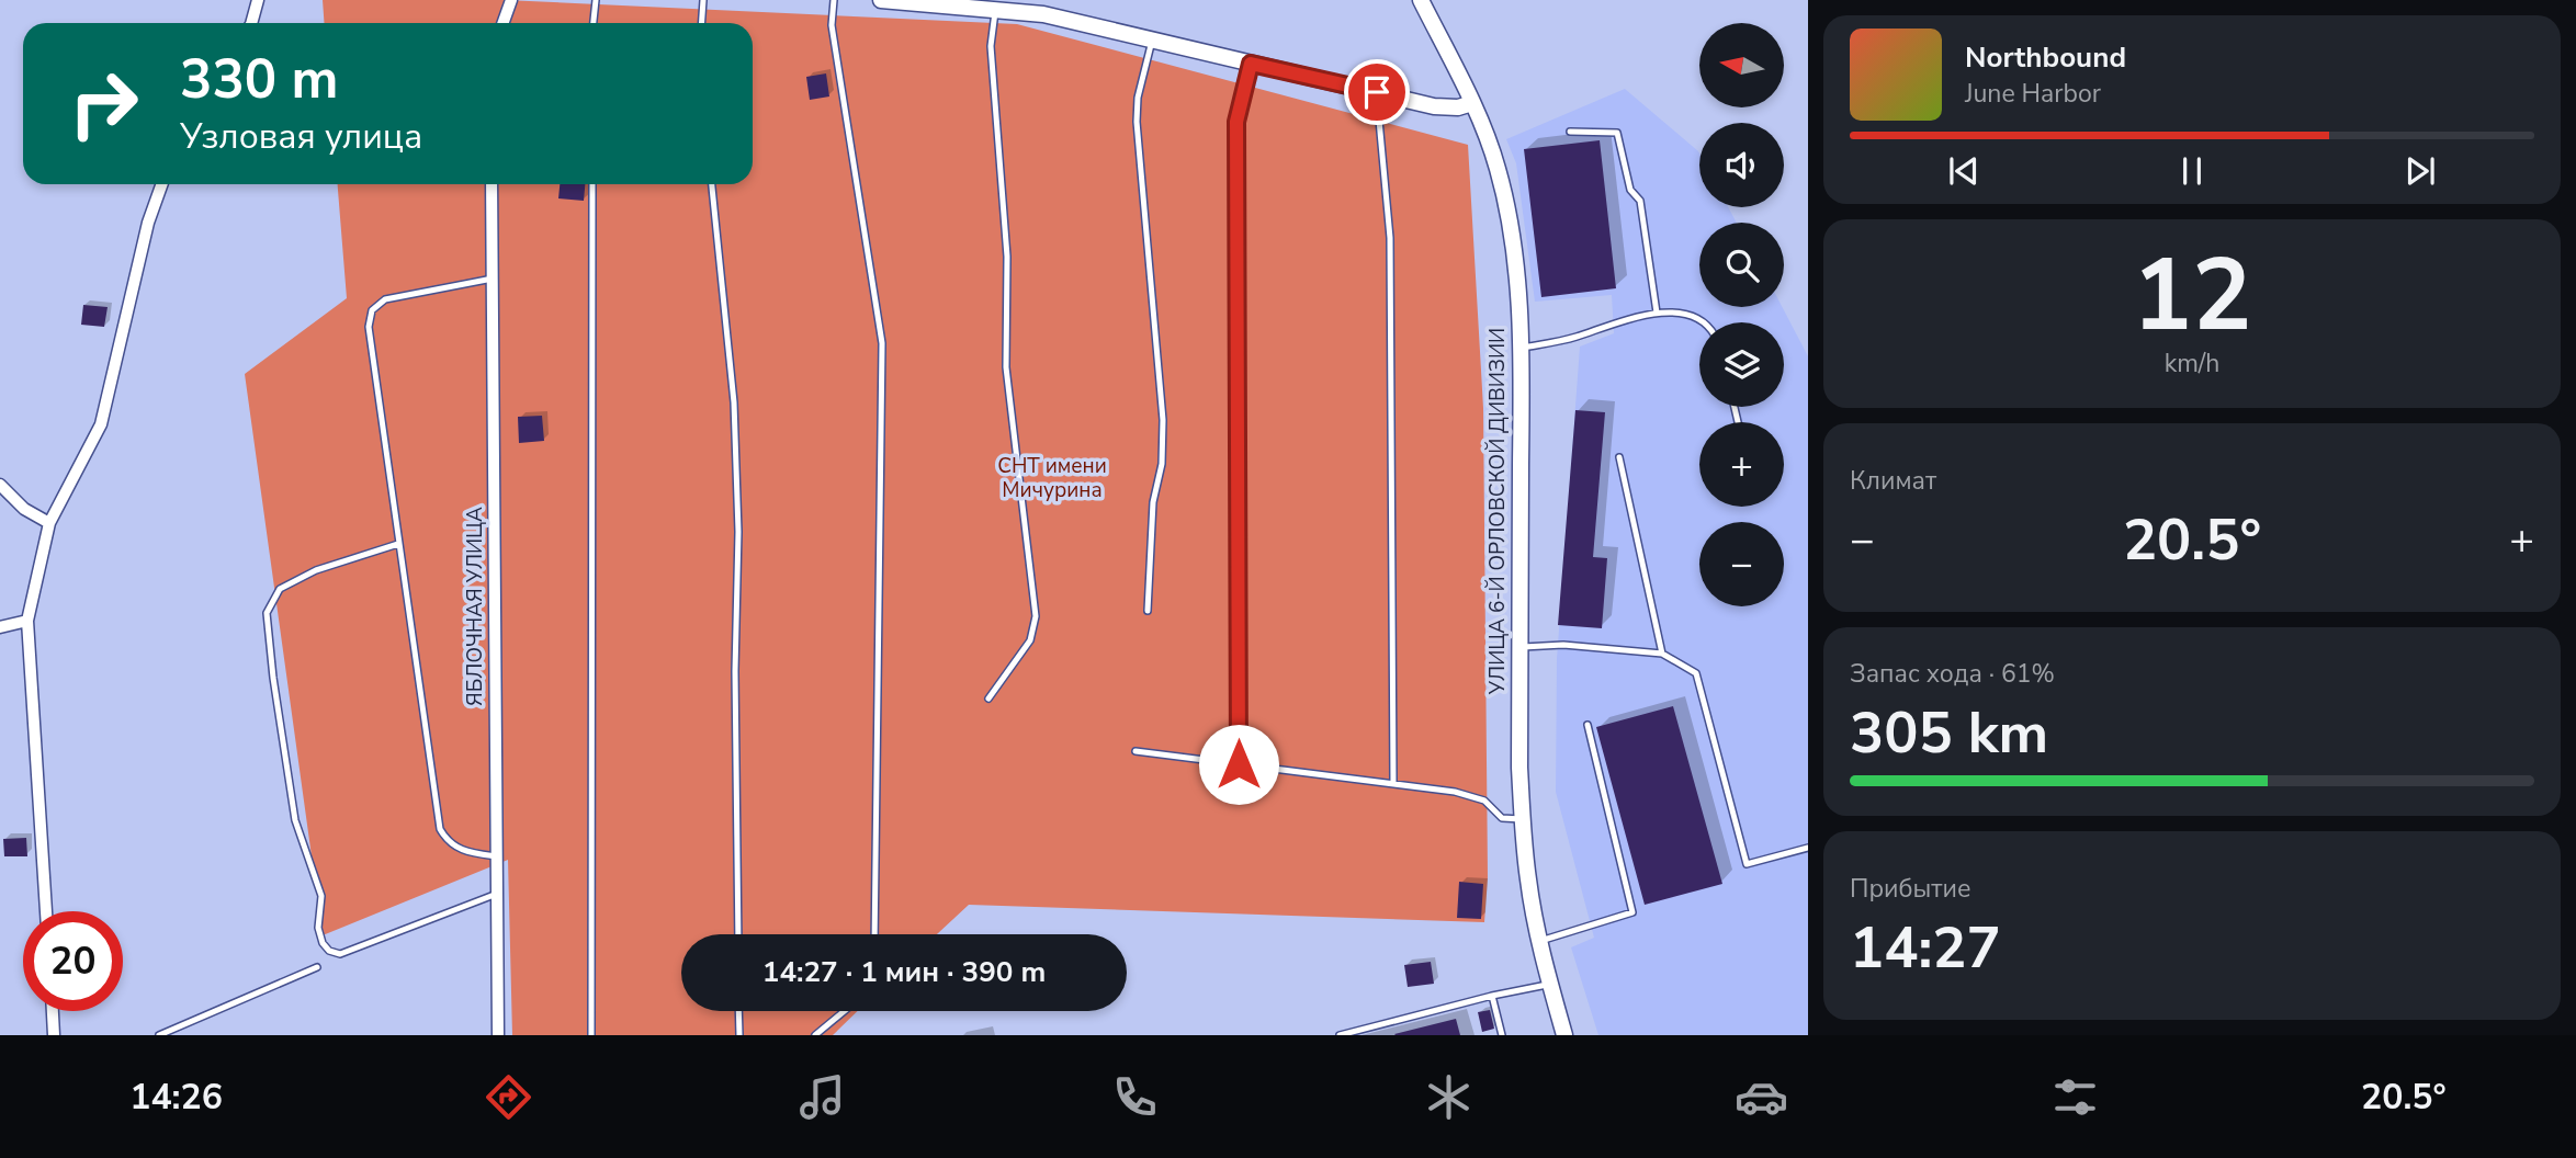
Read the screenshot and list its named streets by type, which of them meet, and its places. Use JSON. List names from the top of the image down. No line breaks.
{"streets":{"street":["УЛИЦА 6-Й ОРЛОВСКОЙ ДИВИЗИИ","ЯБЛОЧНАЯ УЛИЦА"]},"parks":["СНТ имени Мичурина"],"north":"left","page":{"map_buttons":["+","−"],"turn":["330 m","Узловая улица"],"song":["Northbound","June Harbor"],"tile":[["12","km/h"],"Климат",["Запас хода · 61%","305 km"],["Прибытие","14:27"]],"heat":["−","20.5°","+"],"limit":"20","trip":"14:27 · 1 мин · 390 m","tabs":["14:26","20.5°"]}}
